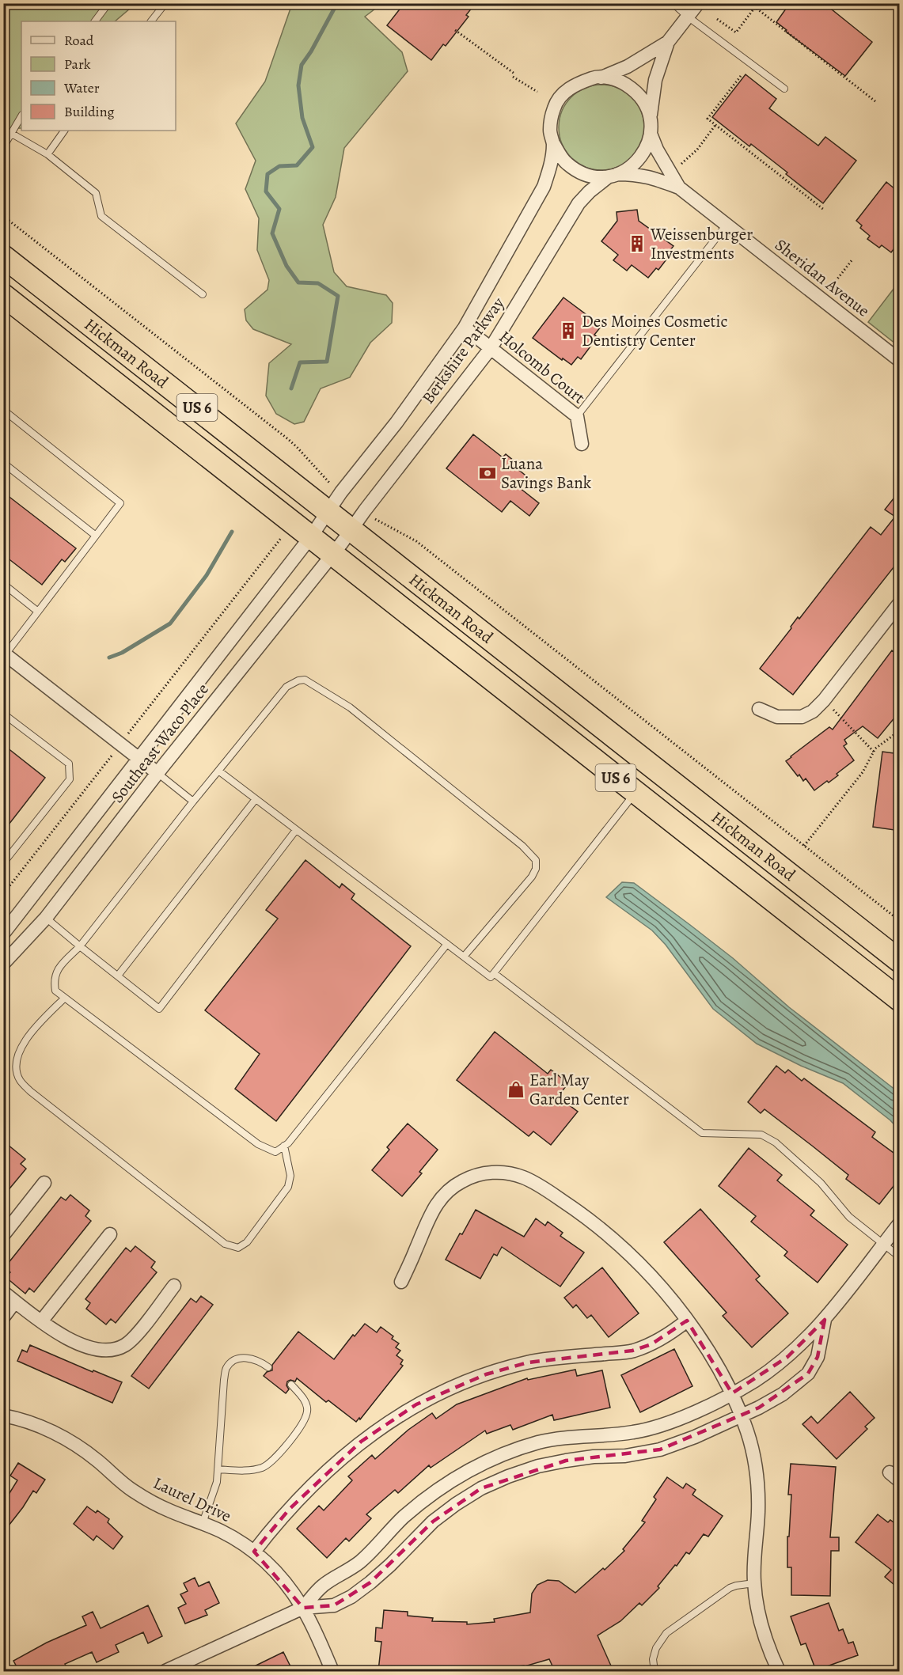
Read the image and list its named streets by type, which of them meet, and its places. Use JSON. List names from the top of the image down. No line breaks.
{"streets":{"highway":["Hickman Road","US 6"],"street":["Sheridan Avenue","Berkshire Parkway","Holcomb Court","Southeast Waco Place","Laurel Drive"]},"crossings":[["Sheridan Avenue","Berkshire Parkway"],["Berkshire Parkway","Hickman Road"],["Berkshire Parkway","Holcomb Court"],["Berkshire Parkway","Southeast Waco Place"],["Hickman Road","Southeast Waco Place"]],"places":{"building":["Weissenburger Investments","Des Moines Cosmetic Dentistry Center"],"bank":["Luana Savings Bank"],"shop":["Earl May Garden Center"]},"legend":["Road","Park","Water","Building"]}
